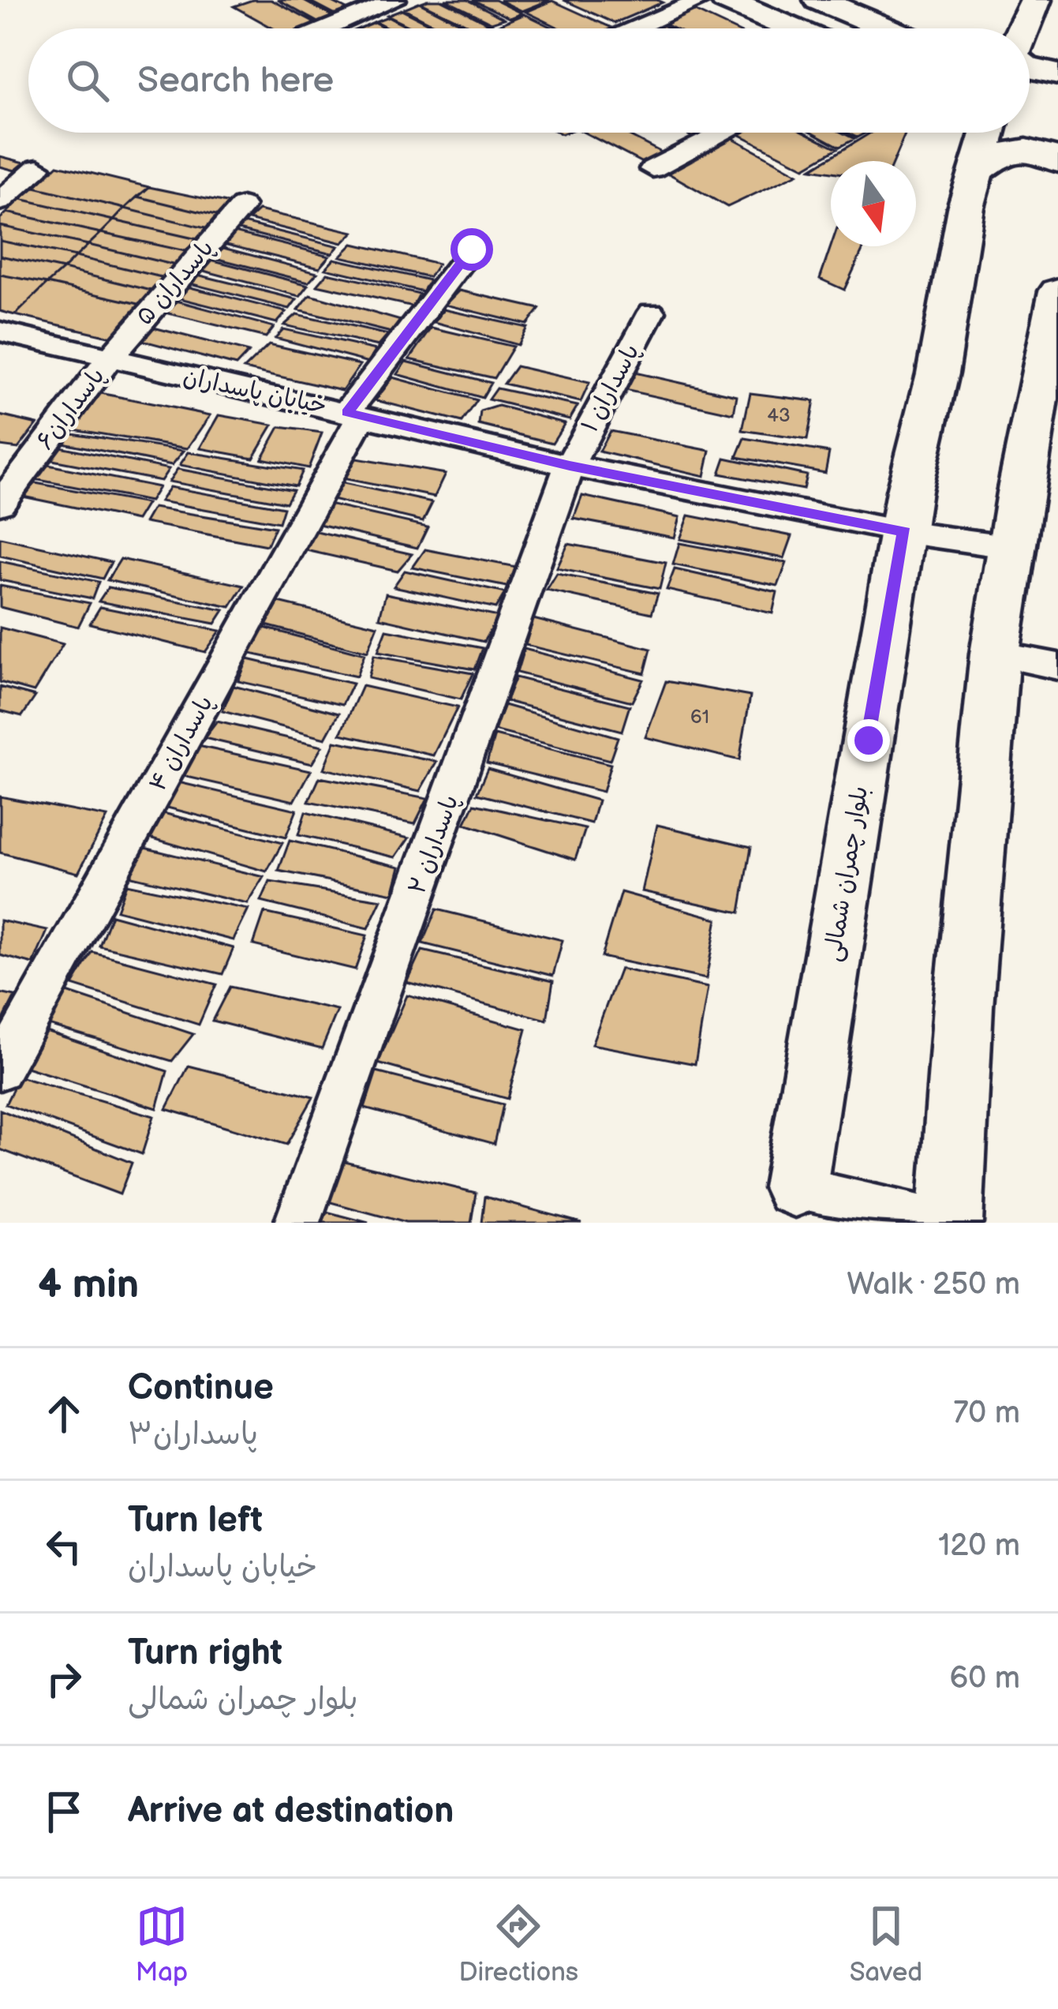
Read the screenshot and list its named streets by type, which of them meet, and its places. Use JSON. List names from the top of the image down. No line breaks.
{"streets":{"street":["پاسداران ۵","پاسداران ۱","خیابان پاسداران","پاسداران۶","پاسداران ۴","پاسداران ۲","بلوار چمران شمالی"]},"crossings":[["پاسداران ۵","خیابان پاسداران"],["پاسداران ۵","پاسداران۶"],["پاسداران ۱","خیابان پاسداران"],["پاسداران ۱","پاسداران ۲"],["خیابان پاسداران","پاسداران۶"],["خیابان پاسداران","پاسداران ۴"],["خیابان پاسداران","پاسداران ۲"],["خیابان پاسداران","بلوار چمران شمالی"]],"house_numbers":["43","61"],"north":"bottom","page":{"search":"Search here","heading":["4 min","Walk · 250 m"],"list":[["Continue","پاسداران۳","70 m"],["Turn left","خیابان پاسداران","120 m"],["Turn right","بلوار چمران شمالی","60 m"],"Arrive at destination"],"nav":["Map","Directions","Saved"]}}
